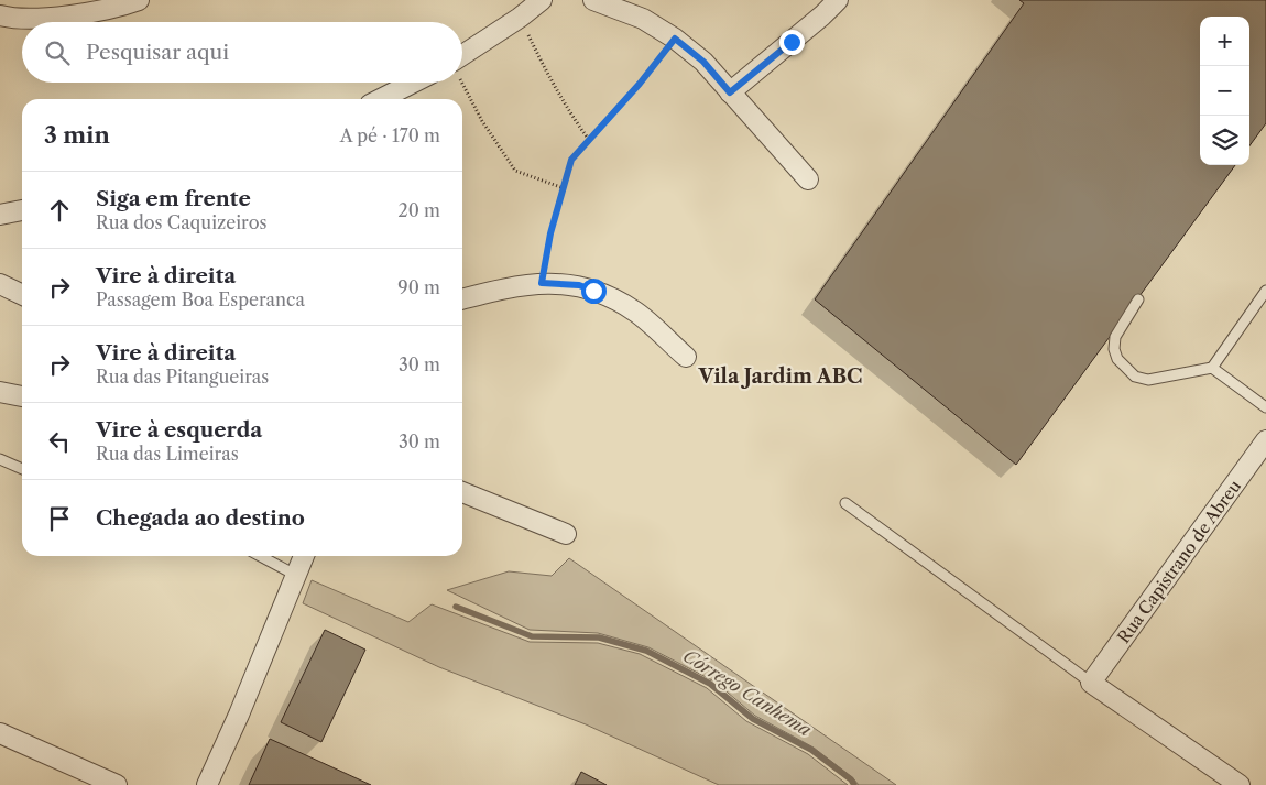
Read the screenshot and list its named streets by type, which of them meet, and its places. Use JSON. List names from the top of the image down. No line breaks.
{"streets":{"street":["Rua Capistrano de Abreu"]},"districts":["Vila Jardim ABC"],"water":["Córrego Canhema"],"page":{"map_buttons":["+","−"],"search":"Pesquisar aqui","heading":["3 min","A pé · 170 m"],"list":[["Siga em frente","Rua dos Caquizeiros","20 m"],["Vire à direita","Passagem Boa Esperanca","90 m"],["Vire à direita","Rua das Pitangueiras","30 m"],["Vire à esquerda","Rua das Limeiras","30 m"],"Chegada ao destino"]}}
